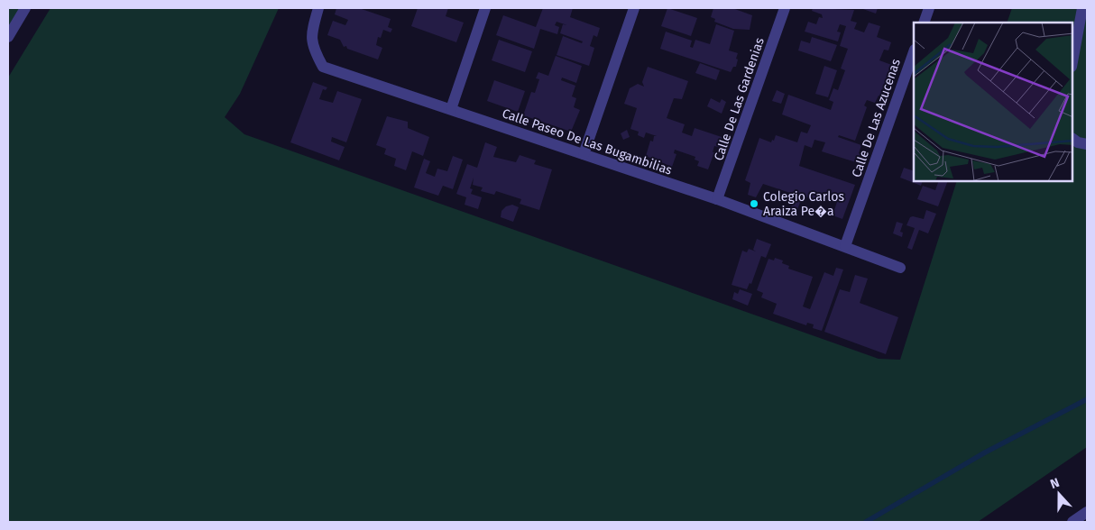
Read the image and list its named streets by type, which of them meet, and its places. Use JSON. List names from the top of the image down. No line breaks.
{"streets":{"street":["Calle De Las Gardenias","Calle De Las Azucenas","Calle Paseo De Las Bugambilias"]},"crossings":[["Calle De Las Gardenias","Calle Paseo De Las Bugambilias"],["Calle De Las Azucenas","Calle Paseo De Las Bugambilias"]],"places":["Colegio Carlos Araiza Pe�a"],"north":"top"}
